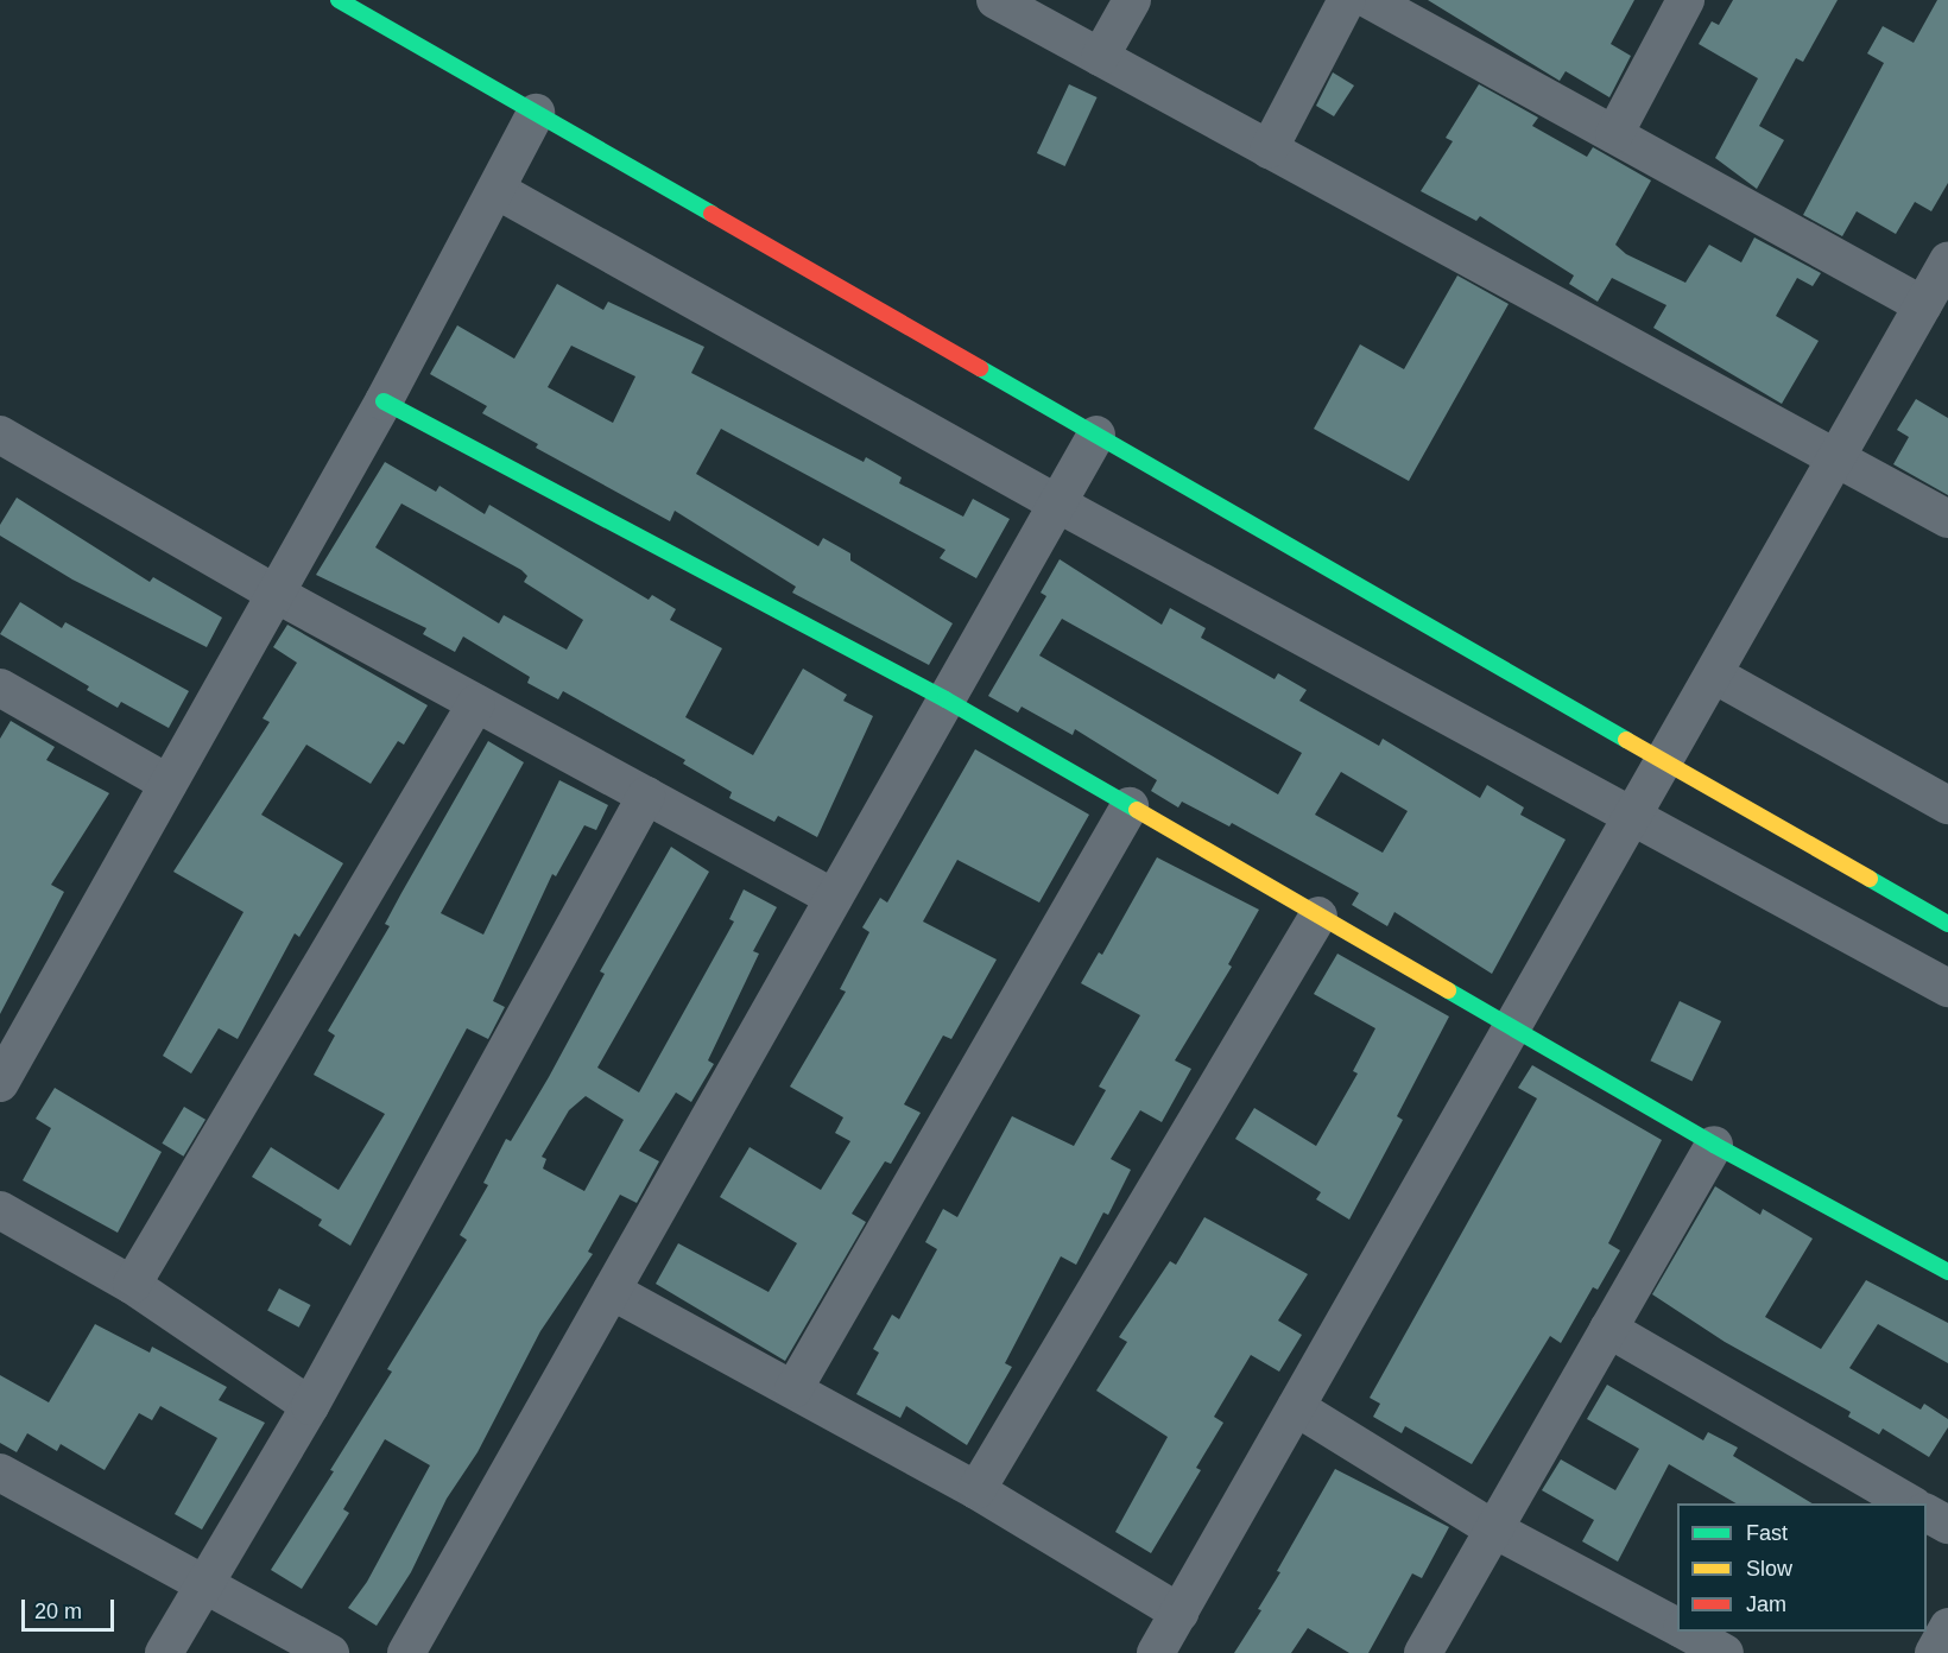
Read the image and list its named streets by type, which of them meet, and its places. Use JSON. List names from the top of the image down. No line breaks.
{"legend":["Fast","Slow","Jam"],"scale_bar":"20 m"}
